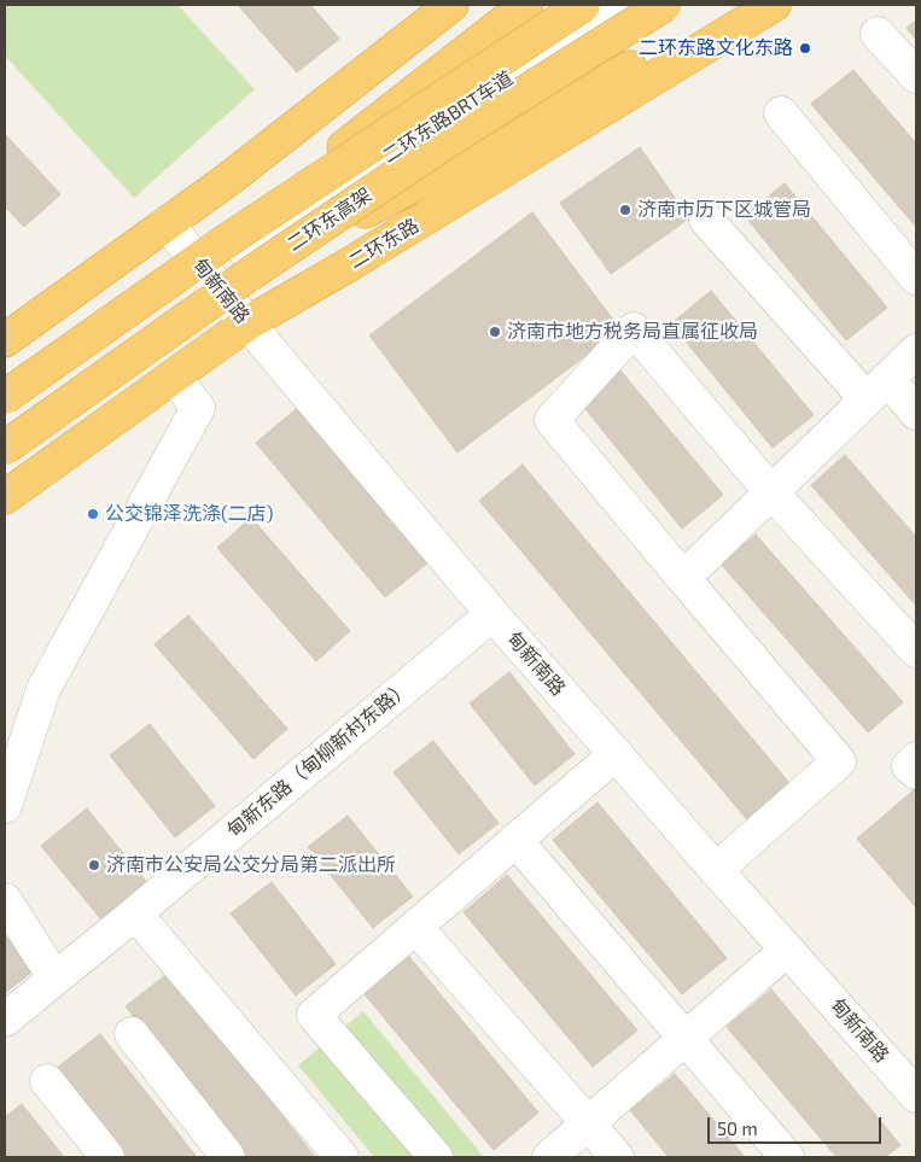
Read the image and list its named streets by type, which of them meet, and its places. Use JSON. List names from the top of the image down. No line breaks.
{"streets":{"highway":["二环东高架","二环东路"],"street":["二环东路BRT车道","甸新南路","甸新东路（甸柳新村东路）"]},"crossings":[["二环东路BRT车道","二环东高架"],["二环东路","甸新南路"],["甸新南路","甸新东路（甸柳新村东路）"]],"places":["二环东路文化东路","济南市历下区城管局","济南市地方税务局直属征收局","公交锦泽洗涤(二店)","济南市公安局公交分局第二派出所"],"scale_bar":"50 m"}
